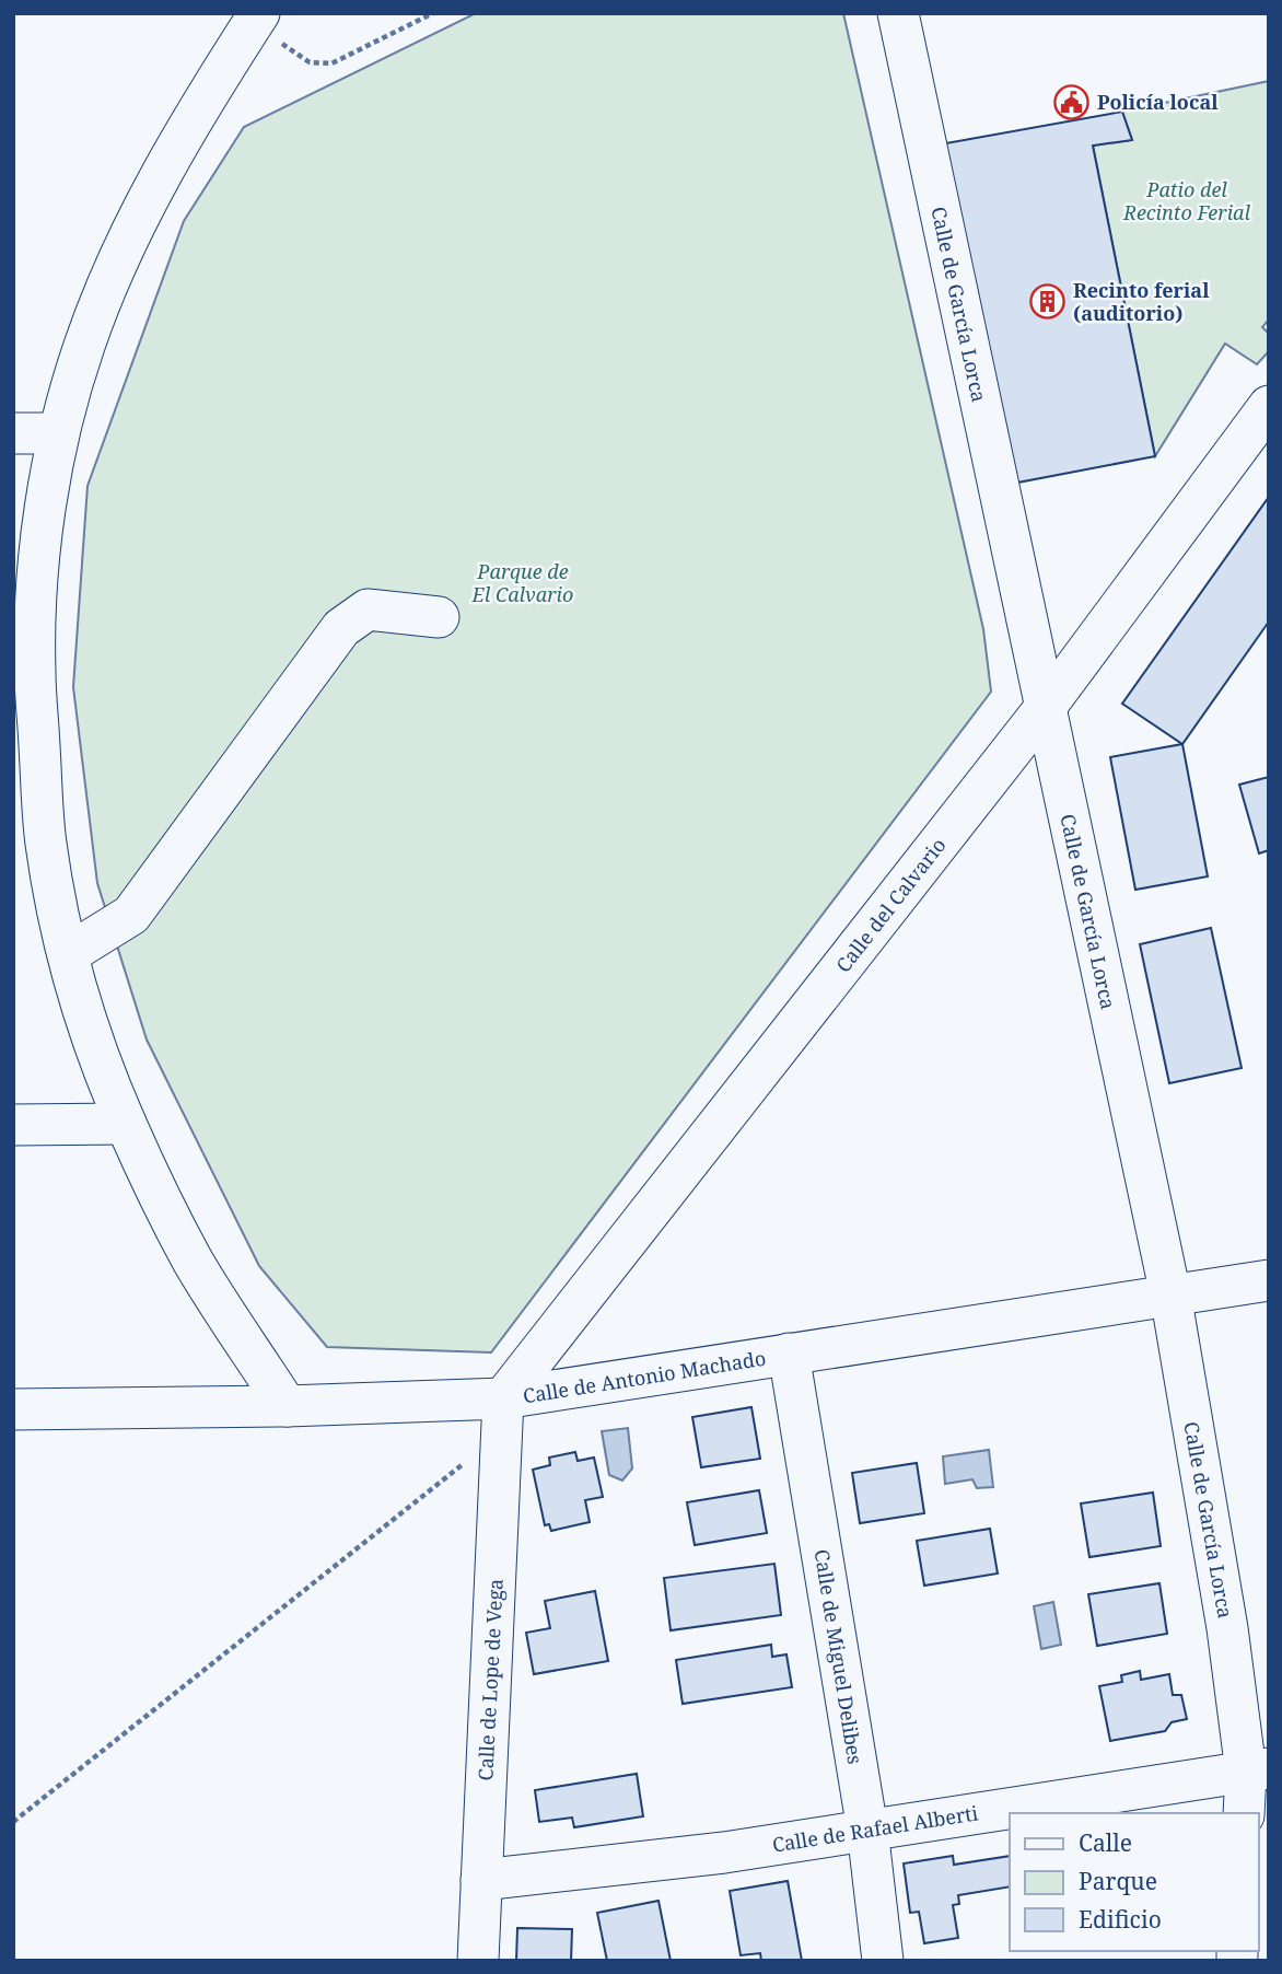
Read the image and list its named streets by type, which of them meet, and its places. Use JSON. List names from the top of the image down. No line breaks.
{"streets":{"street":["Calle de García Lorca","Calle del Calvario","Calle de Antonio Machado","Calle de Miguel Delibes","Calle de Lope de Vega","Calle de Rafael Alberti"]},"crossings":[["Calle de García Lorca","Calle del Calvario"],["Calle de García Lorca","Calle de Antonio Machado"],["Calle de García Lorca","Calle de Rafael Alberti"],["Calle del Calvario","Calle de Antonio Machado"],["Calle del Calvario","Calle de Lope de Vega"],["Calle de Antonio Machado","Calle de Miguel Delibes"],["Calle de Antonio Machado","Calle de Lope de Vega"],["Calle de Miguel Delibes","Calle de Rafael Alberti"],["Calle de Lope de Vega","Calle de Rafael Alberti"]],"parks":["Patio del Recinto Ferial","Parque de El Calvario"],"places":{"public building":["Policía local"],"building":["Recinto ferial (auditorio)"]},"legend":["Calle","Parque","Edificio"]}
